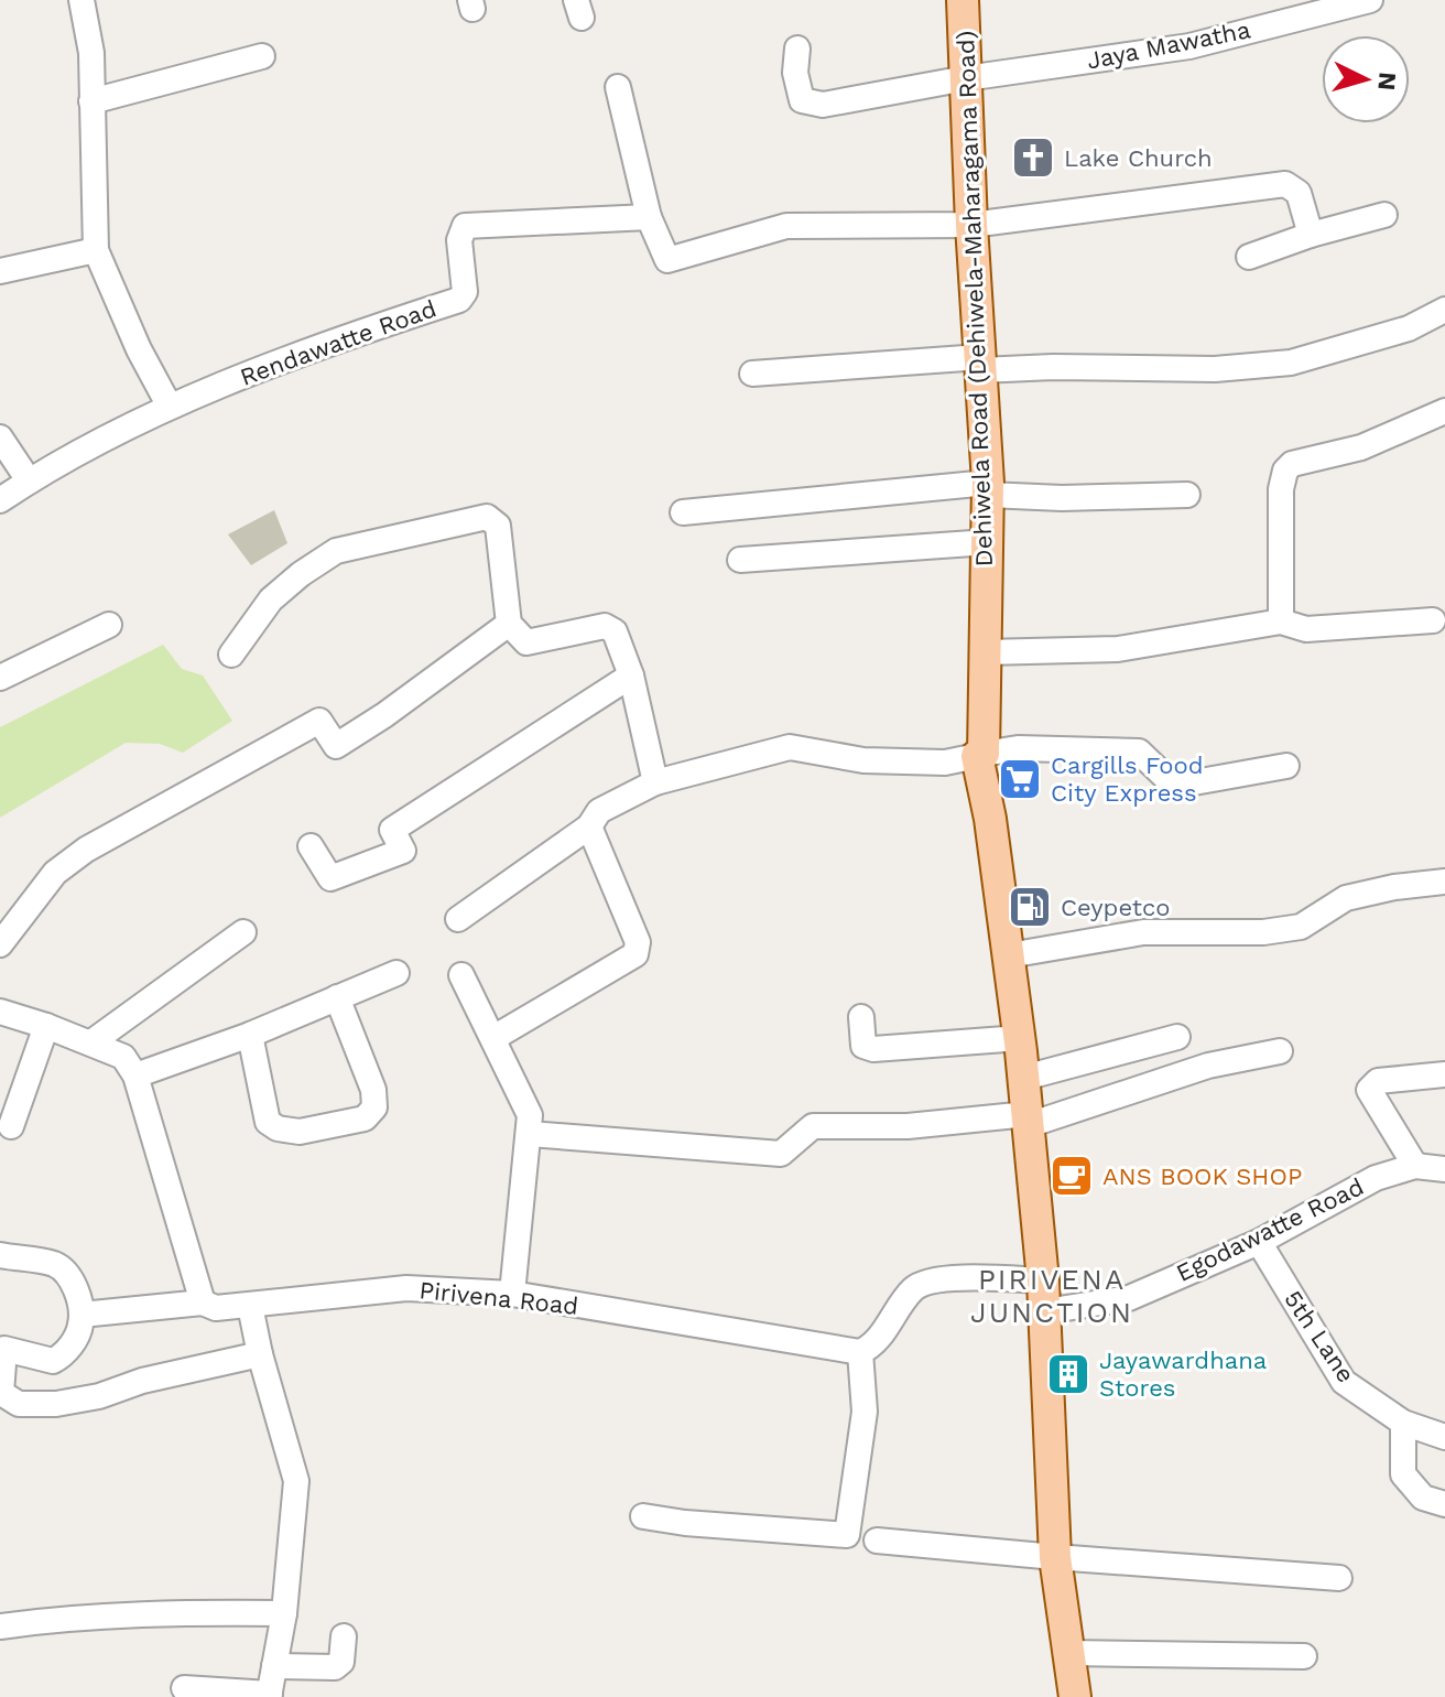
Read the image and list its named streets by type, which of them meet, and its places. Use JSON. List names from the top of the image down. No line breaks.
{"streets":{"main road":["Dehiwela Road (Dehiwela-Maharagama Road)"],"street":["Jaya Mawatha","Rendawatte Road","Egodawatte Road","Pirivena Road","5th Lane"]},"crossings":[["Jaya Mawatha","Dehiwela Road (Dehiwela-Maharagama Road)"],["Dehiwela Road (Dehiwela-Maharagama Road)","Egodawatte Road"],["Egodawatte Road","5th Lane"]],"districts":["PIRIVENA JUNCTION"],"places":{"church":["Lake Church"],"supermarket":["Cargills Food City Express"],"fuel station":["Ceypetco"],"cafe":["ANS BOOK SHOP"],"building":["Jayawardhana Stores"]},"north":"right"}
